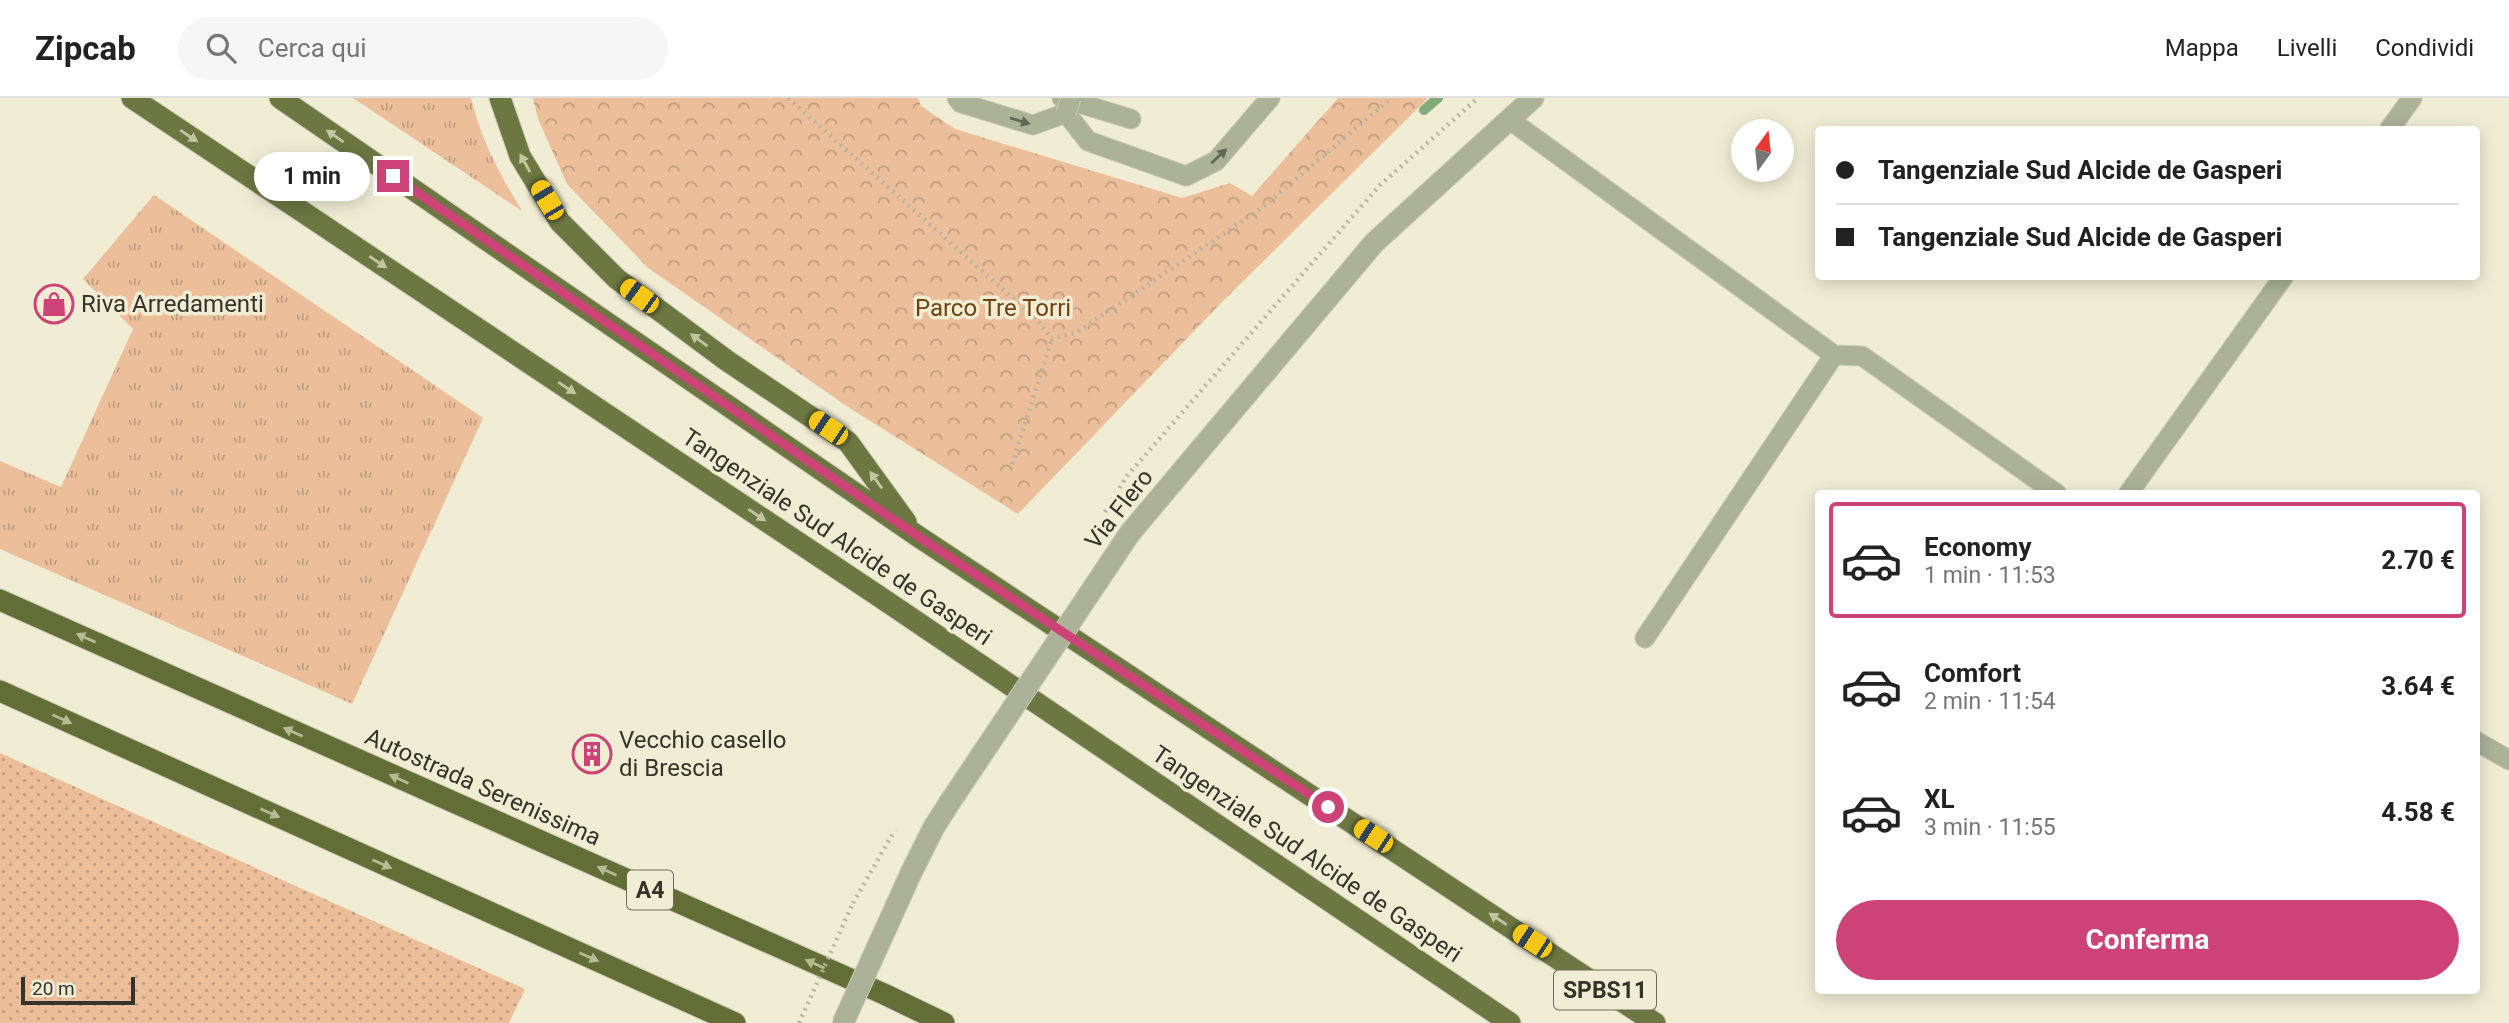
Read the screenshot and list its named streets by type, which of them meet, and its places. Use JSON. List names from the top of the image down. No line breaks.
{"streets":{"highway":["Tangenziale Sud Alcide de Gasperi","Autostrada Serenissima","A4","SPBS11"],"street":["Via Flero"]},"parks":["Parco Tre Torri"],"places":{"shop":["Riva Arredamenti"],"building":["Vecchio casello di Brescia"]},"scale_bar":"20 m","north":"top","page":{"header":"Zipcab","search":"Cerca qui","nav":["Mappa","Livelli","Condividi"],"banner":["Tangenziale Sud Alcide de Gasperi","Tangenziale Sud Alcide de Gasperi"],"bubble":"1 min","list":[{"name":"Economy","note":"1 min · 11:53","value":"2.70 €"},{"name":"Comfort","note":"2 min · 11:54","value":"3.64 €"},{"name":"XL","note":"3 min · 11:55","value":"4.58 €"}],"buttons":"Conferma","scale":"20 m"}}
